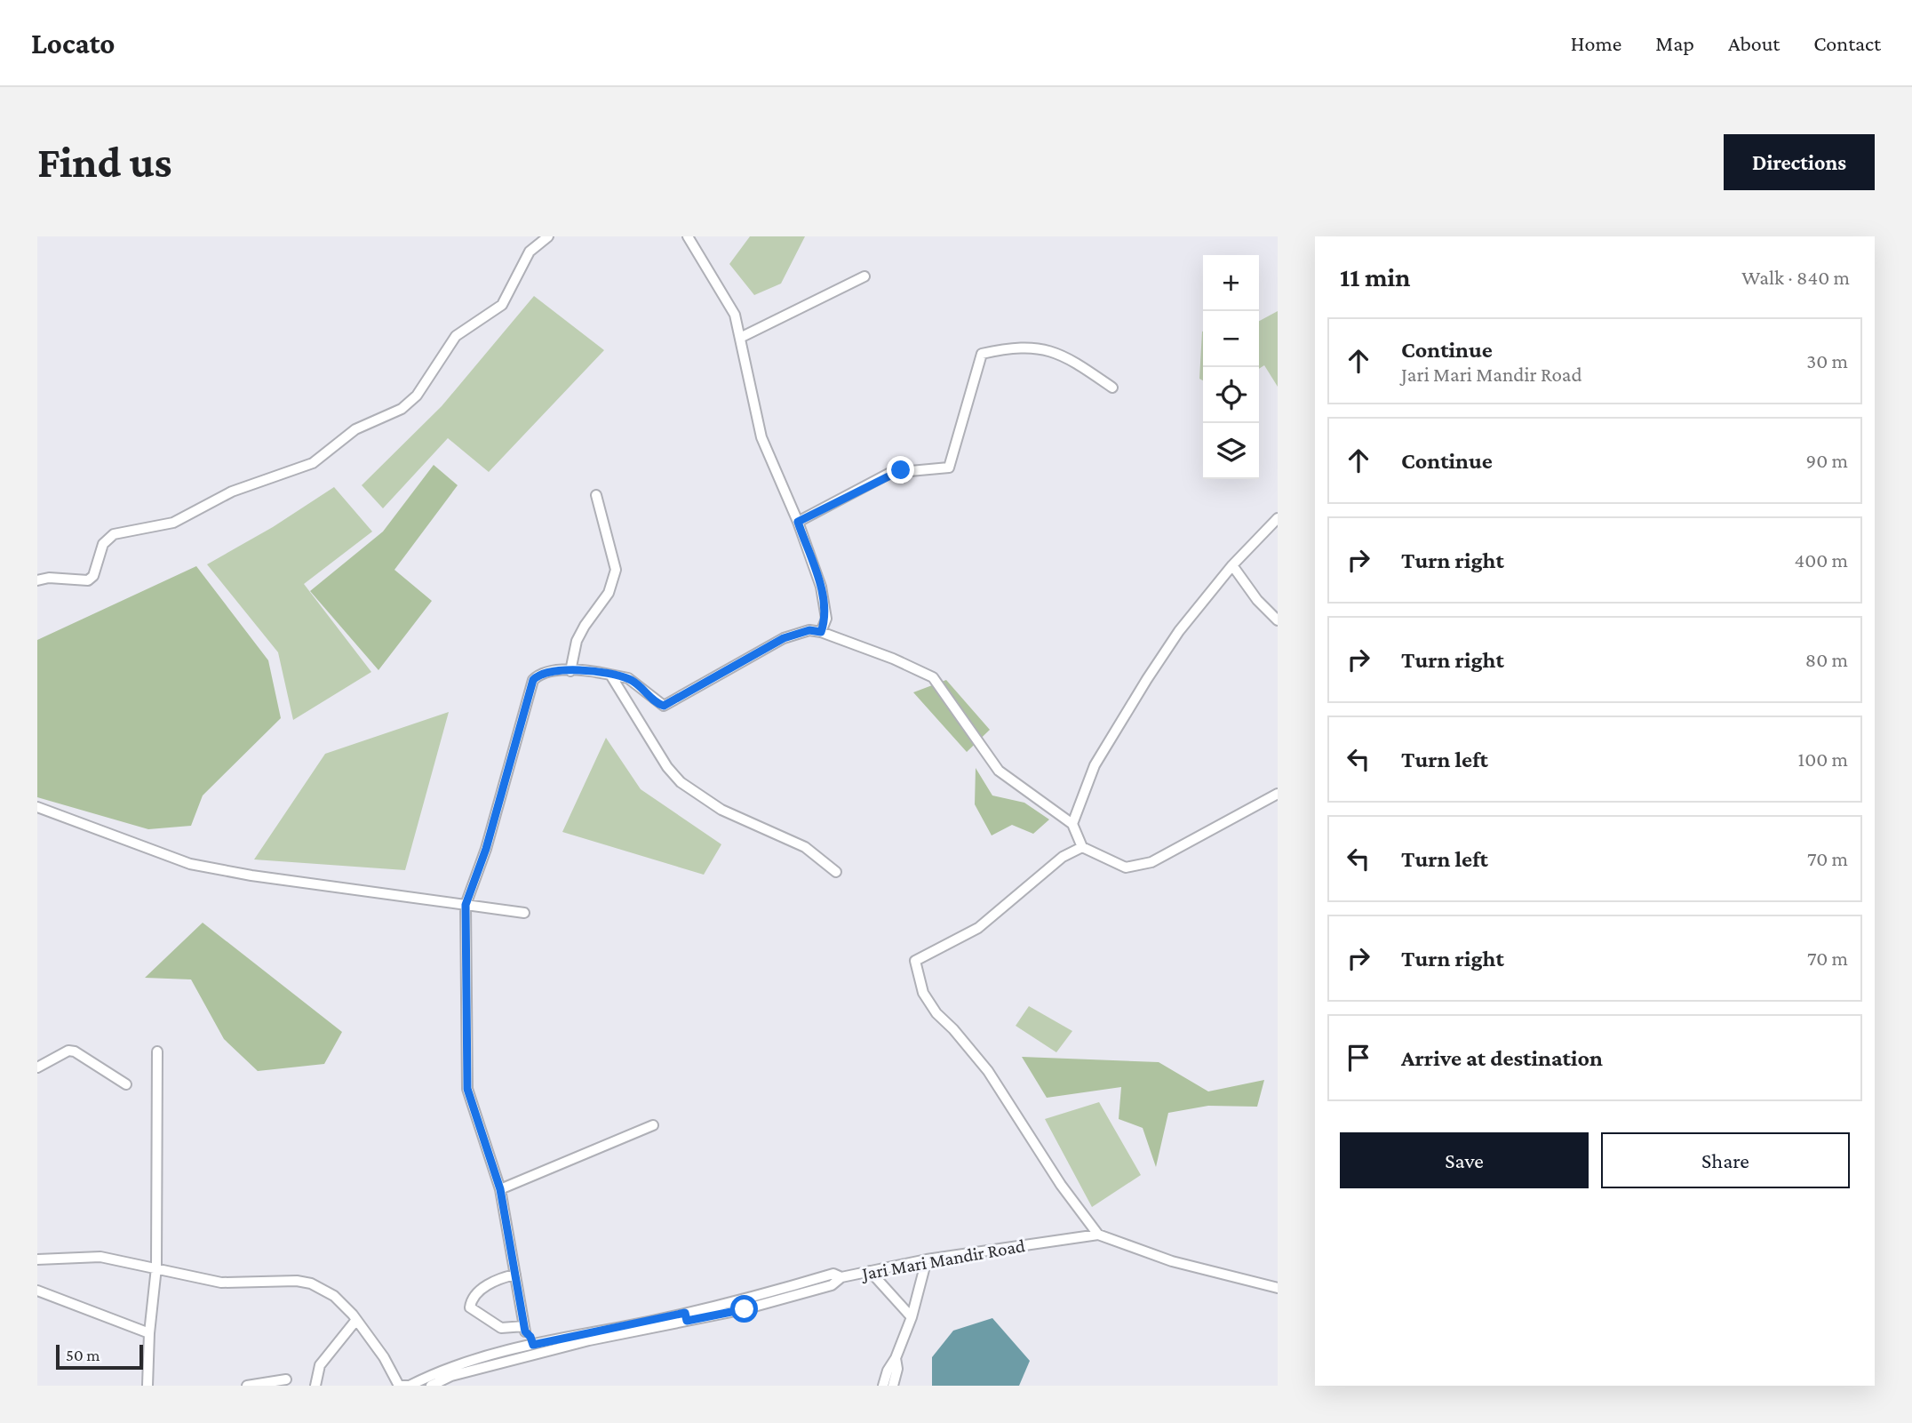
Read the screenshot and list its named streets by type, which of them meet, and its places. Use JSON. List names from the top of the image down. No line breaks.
{"streets":{"street":["Jari Mari Mandir Road"]},"scale_bar":"50 m","page":{"header":"Locato","nav":["Home","Map","About","Contact"],"buttons":["Directions",["Save","Share"]],"title":"Find us","heading":["11 min","Walk · 840 m"],"map_buttons":["+","−"],"list":[["Continue","Jari Mari Mandir Road","30 m"],["Continue","90 m"],["Turn right","400 m"],["Turn right","80 m"],["Turn left","100 m"],["Turn left","70 m"],["Turn right","70 m"],"Arrive at destination"],"scale":"50 m"}}
